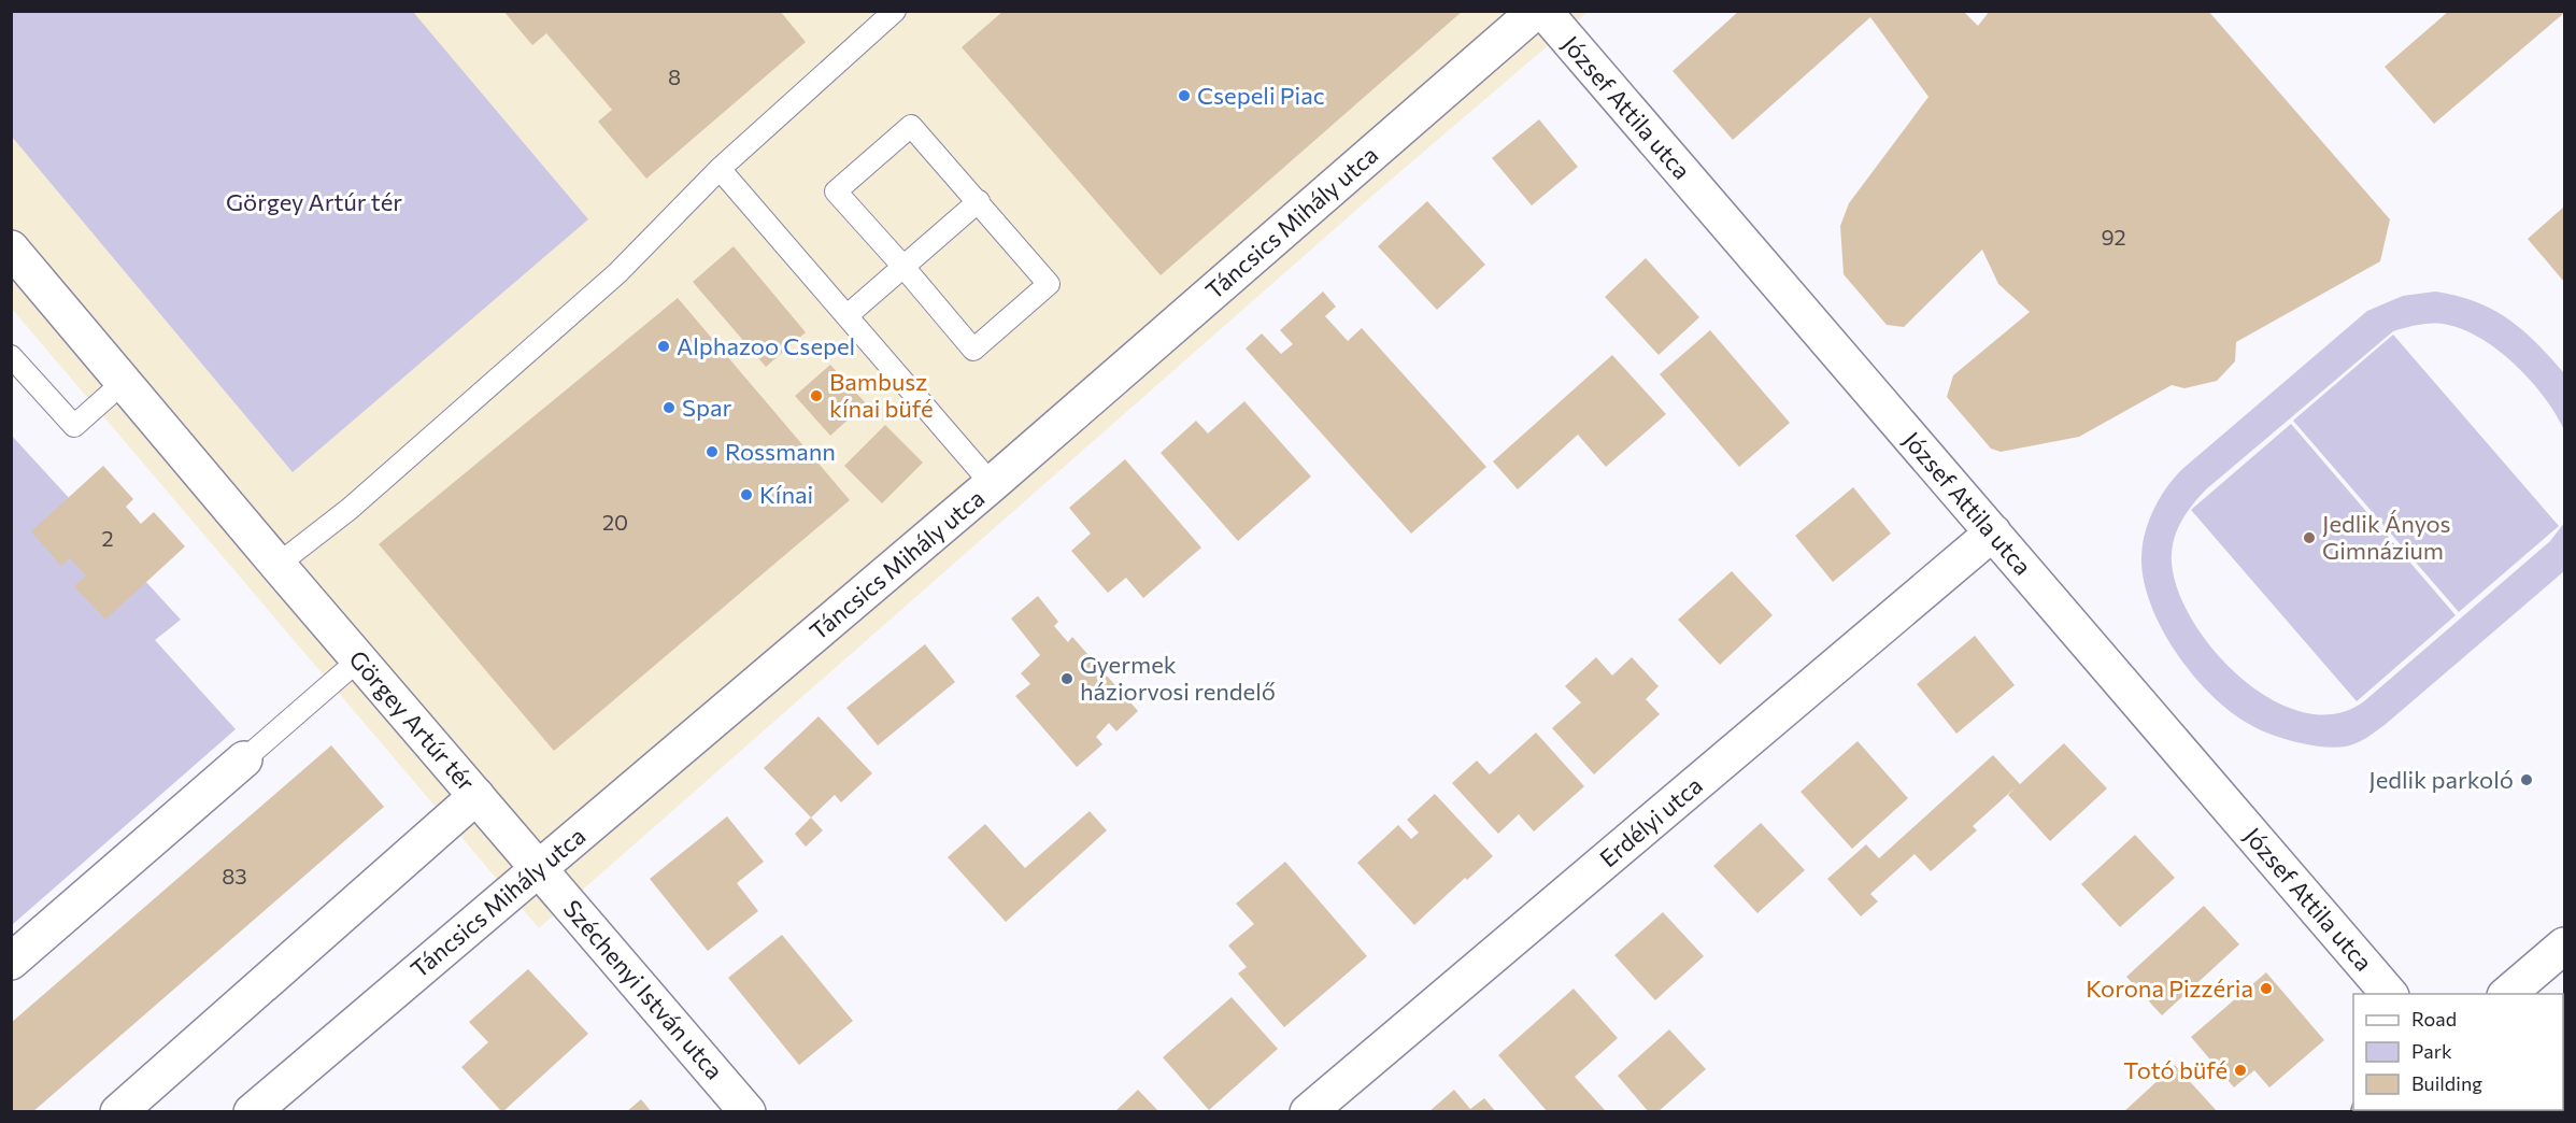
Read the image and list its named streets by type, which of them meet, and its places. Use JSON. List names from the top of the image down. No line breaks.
{"streets":{"street":["József Attila utca","Táncsics Mihály utca","Görgey Artúr tér","Erdélyi utca","Széchenyi István utca"]},"crossings":[["József Attila utca","Erdélyi utca"],["Táncsics Mihály utca","Görgey Artúr tér"],["Táncsics Mihály utca","Széchenyi István utca"],["Görgey Artúr tér","Széchenyi István utca"]],"parks":["Görgey Artúr tér"],"places":["Csepeli Piac","Alphazoo Csepel","Bambusz kínai büfé","Spar","Rossmann","Kínai","Jedlik Ányos Gimnázium","Gyermek háziorvosi rendelő","Jedlik parkoló","Korona Pizzéria","Totó büfé"],"house_numbers":["8","92","20","2","83"],"legend":["Road","Park","Building"]}
